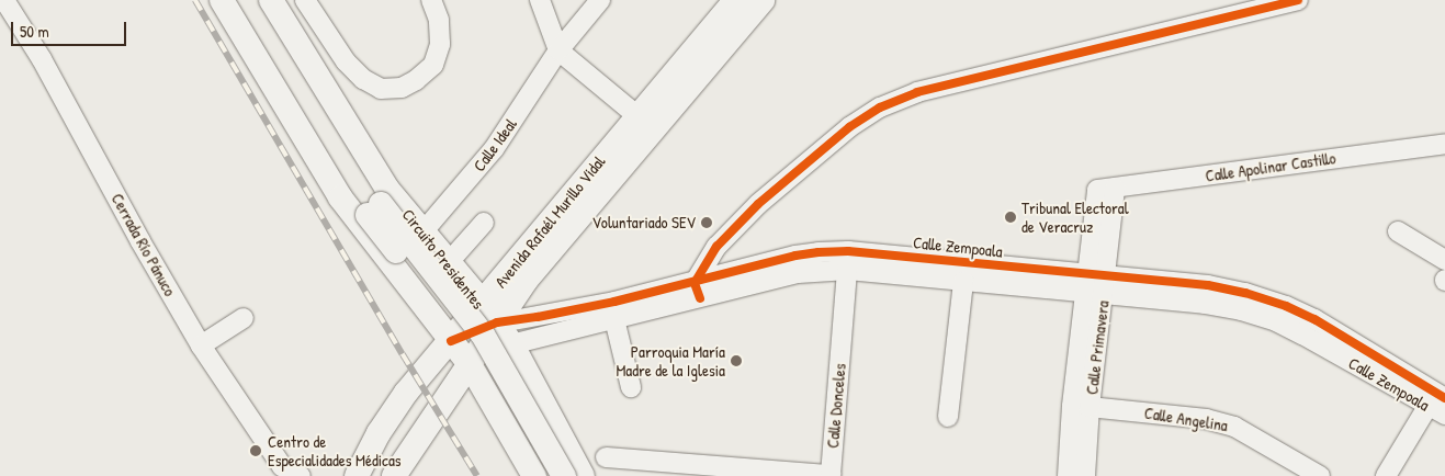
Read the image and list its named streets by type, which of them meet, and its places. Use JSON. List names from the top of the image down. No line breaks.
{"streets":{"main road":["Avenida Rafaél Murillo Vidal","Circuito Presidentes"],"street":["Calle Ideal","Calle Apolinar Castillo","Cerrada Río Pánuco","Calle Zempoala","Calle Primavera","Calle Donceles","Calle Angelina"]},"crossings":[["Calle Apolinar Castillo","Calle Primavera"],["Avenida Rafaél Murillo Vidal","Calle Zempoala"],["Calle Zempoala","Calle Primavera"],["Calle Zempoala","Calle Donceles"],["Calle Primavera","Calle Angelina"]],"places":["Tribunal Electoral de Veracruz","Voluntariado SEV","Parroquia María Madre de la Iglesia","Centro de Especialidades Médicas"],"scale_bar":"50 m"}
